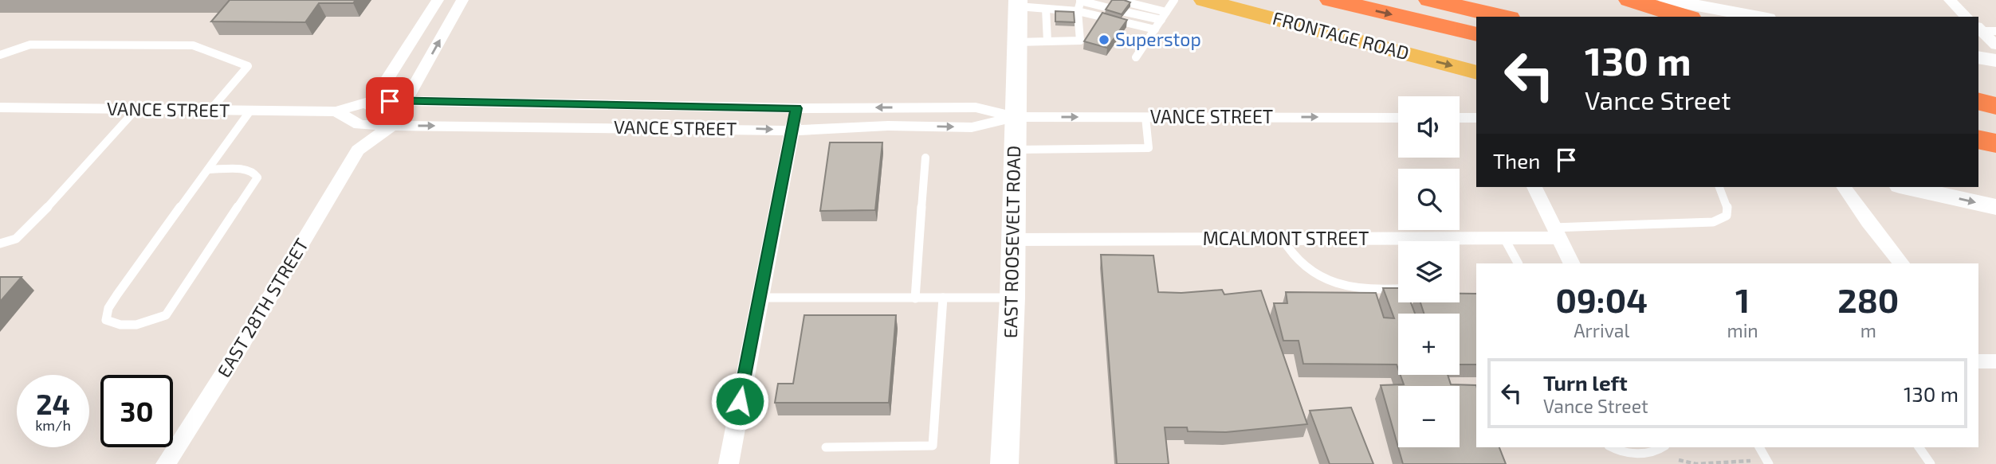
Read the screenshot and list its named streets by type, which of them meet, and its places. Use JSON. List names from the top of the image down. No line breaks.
{"streets":{"main road":["FRONTAGE ROAD","EAST ROOSEVELT ROAD"],"street":["VANCE STREET","MCALMONT STREET","EAST 28TH STREET"]},"crossings":[["VANCE STREET","EAST ROOSEVELT ROAD"],["VANCE STREET","EAST 28TH STREET"],["MCALMONT STREET","EAST ROOSEVELT ROAD"]],"one_way":["FRONTAGE ROAD"],"places":["Superstop"],"page":{"turn":["130 m","Vance Street"],"map_buttons":["+","−"],"then":"Then","eta":["09:04","Arrival","1","min","280","m"],"list":[{"name":"Turn left","note":"Vance Street","value":"130 m"}],"speed":"24 km/h","limit":"30"}}
